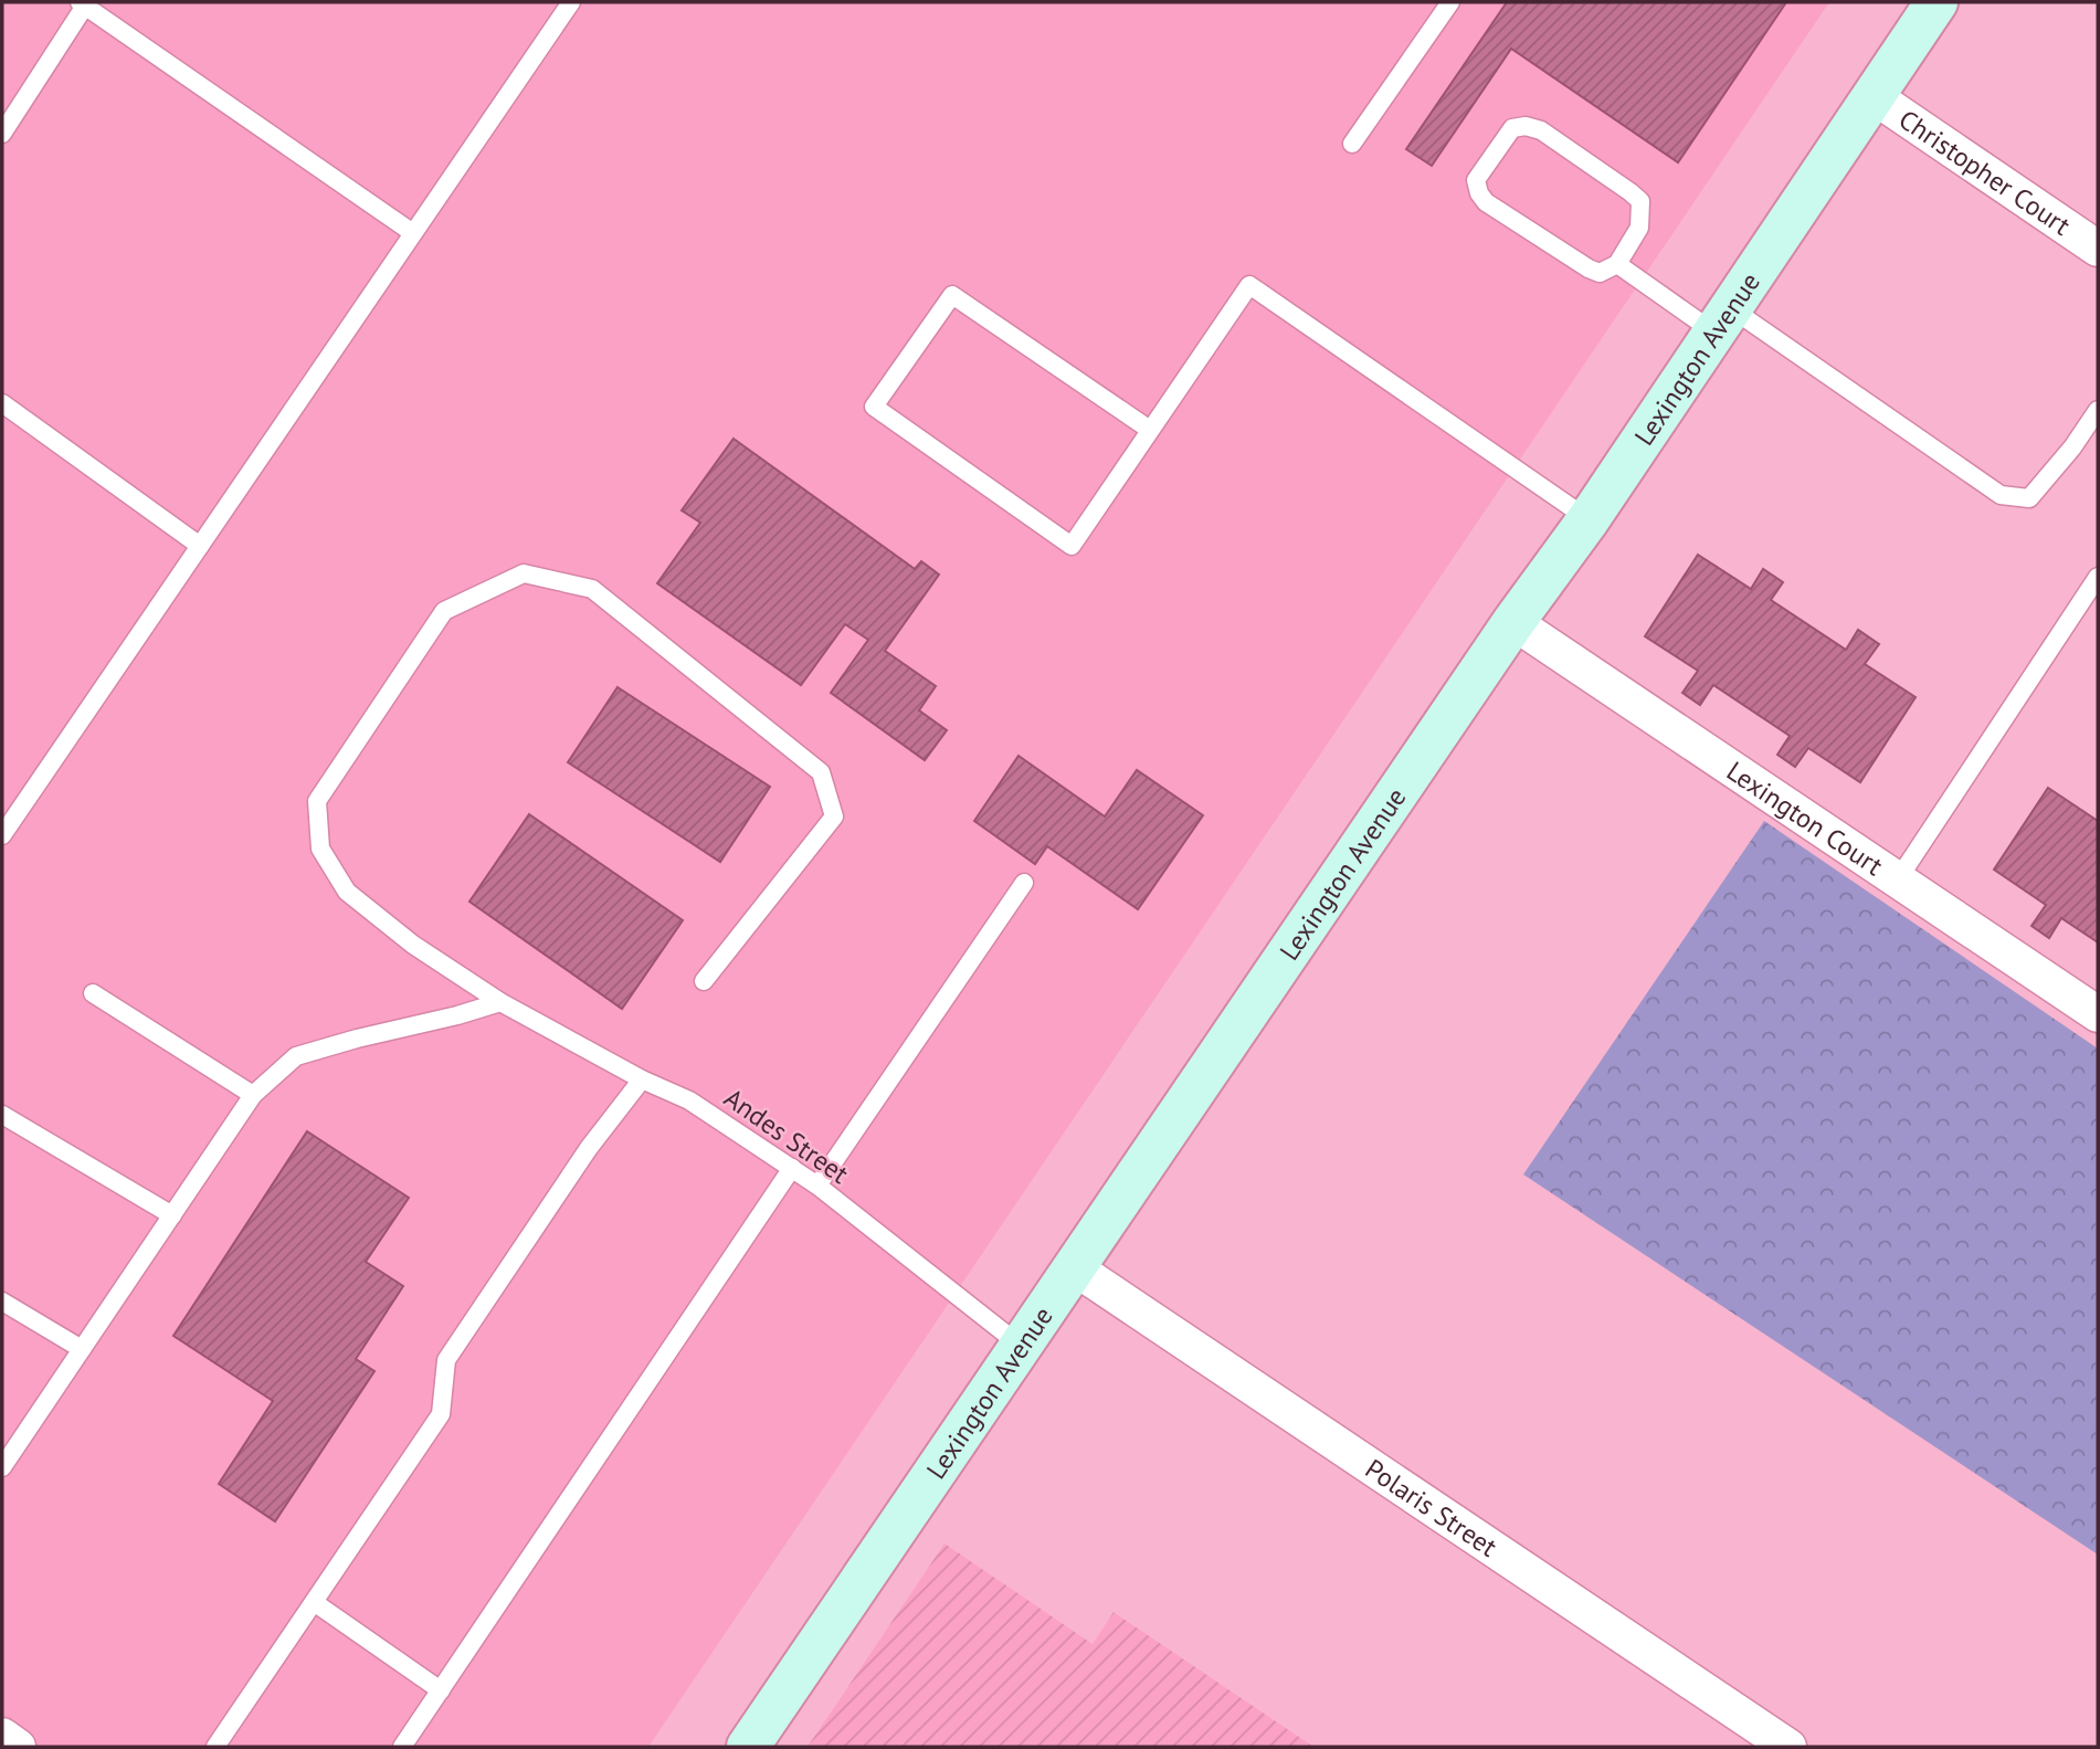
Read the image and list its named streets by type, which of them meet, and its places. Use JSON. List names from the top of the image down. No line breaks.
{"streets":{"main road":["Lexington Avenue"],"street":["Christopher Court","Lexington Court","Polaris Street"],"lane":["Andes Street"]},"crossings":[["Christopher Court","Lexington Avenue"],["Lexington Avenue","Lexington Court"],["Lexington Avenue","Andes Street"],["Lexington Avenue","Polaris Street"]]}
